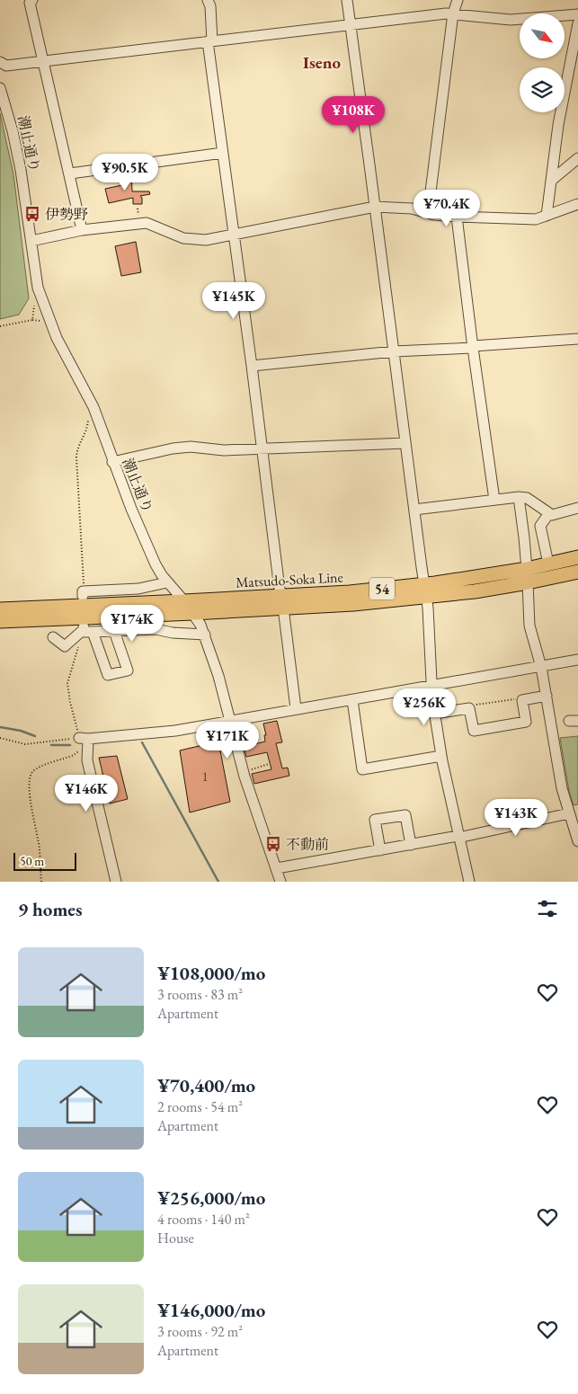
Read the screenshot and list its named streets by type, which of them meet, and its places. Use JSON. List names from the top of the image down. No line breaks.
{"streets":{"main road":["Matsudo-Soka Line","54"],"street":["潮止通り"]},"crossings":[["潮止通り","Matsudo-Soka Line"]],"districts":["Iseno"],"places":{"bus stop":["伊勢野","不動前"]},"house_numbers":["1"],"scale_bar":"50 m","north":"bottom right","page":{"price":["¥108K","¥90.5K","¥70.4K","¥145K","¥174K","¥256K","¥171K","¥146K","¥143K"],"scale":"50 m","heading":"9 homes","list":[{"name":"¥108,000/mo","note":"3 rooms · 83 m² · Apartment"},{"name":"¥70,400/mo","note":"2 rooms · 54 m² · Apartment"},{"name":"¥256,000/mo","note":"4 rooms · 140 m² · House"},{"name":"¥146,000/mo","note":"3 rooms · 92 m² · Apartment"}]}}
